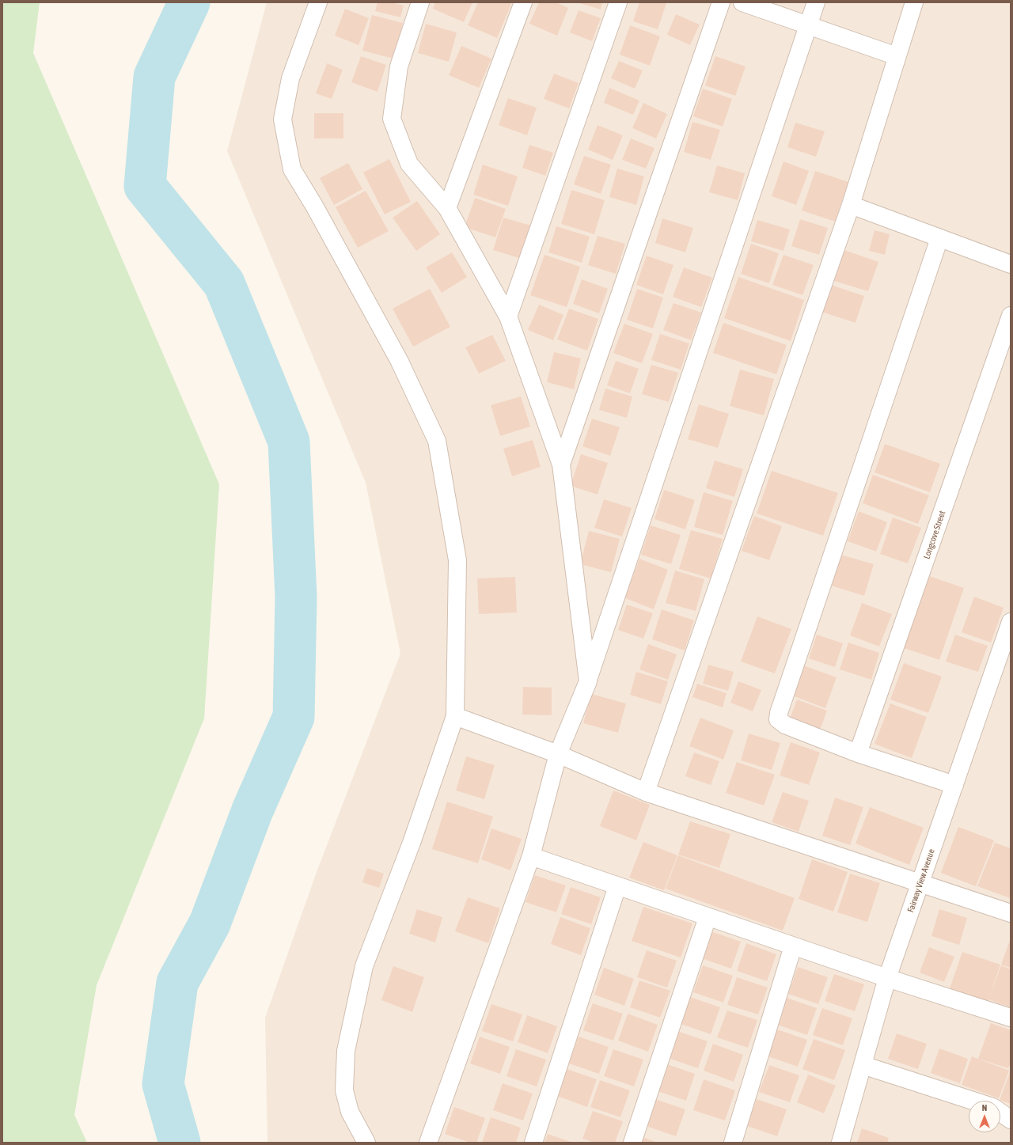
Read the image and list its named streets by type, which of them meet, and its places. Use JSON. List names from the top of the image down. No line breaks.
{"streets":{"street":["Longcove Street","Fairway View Avenue"]},"north":"top"}
